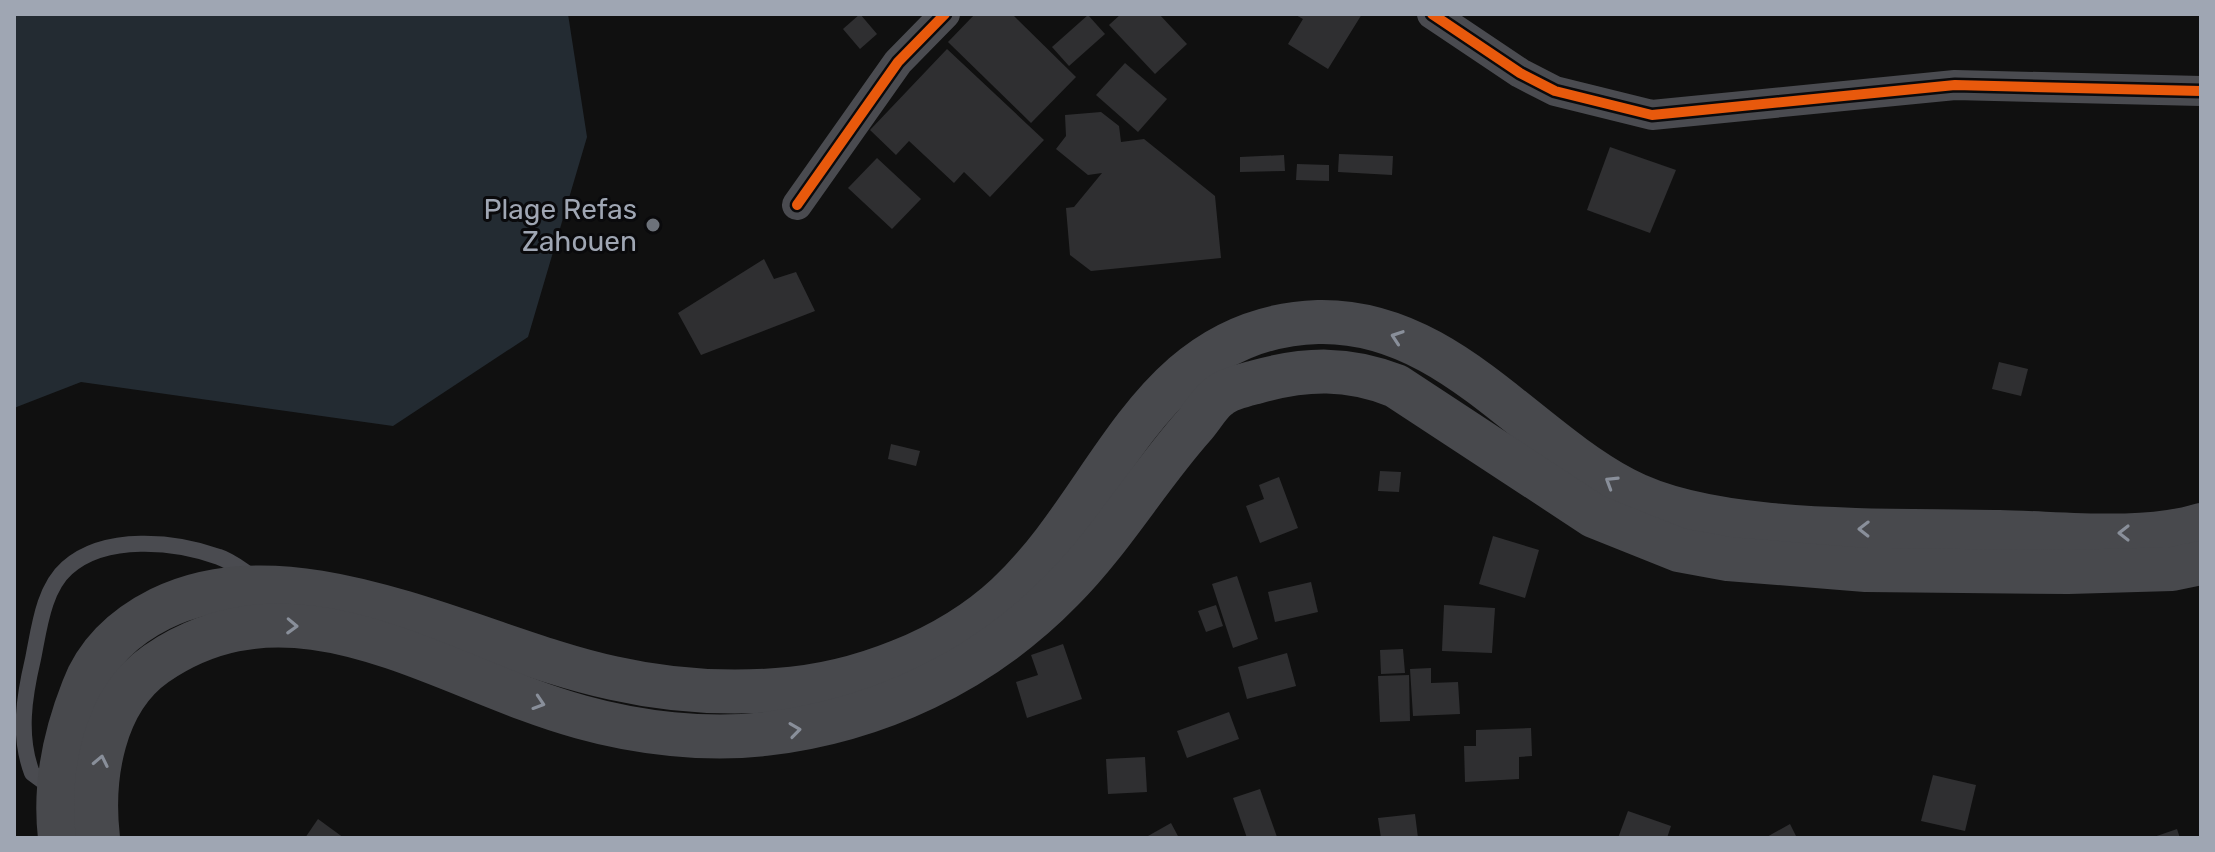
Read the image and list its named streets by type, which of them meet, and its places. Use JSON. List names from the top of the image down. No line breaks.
{"places":["Plage Refas Zahouen"]}
